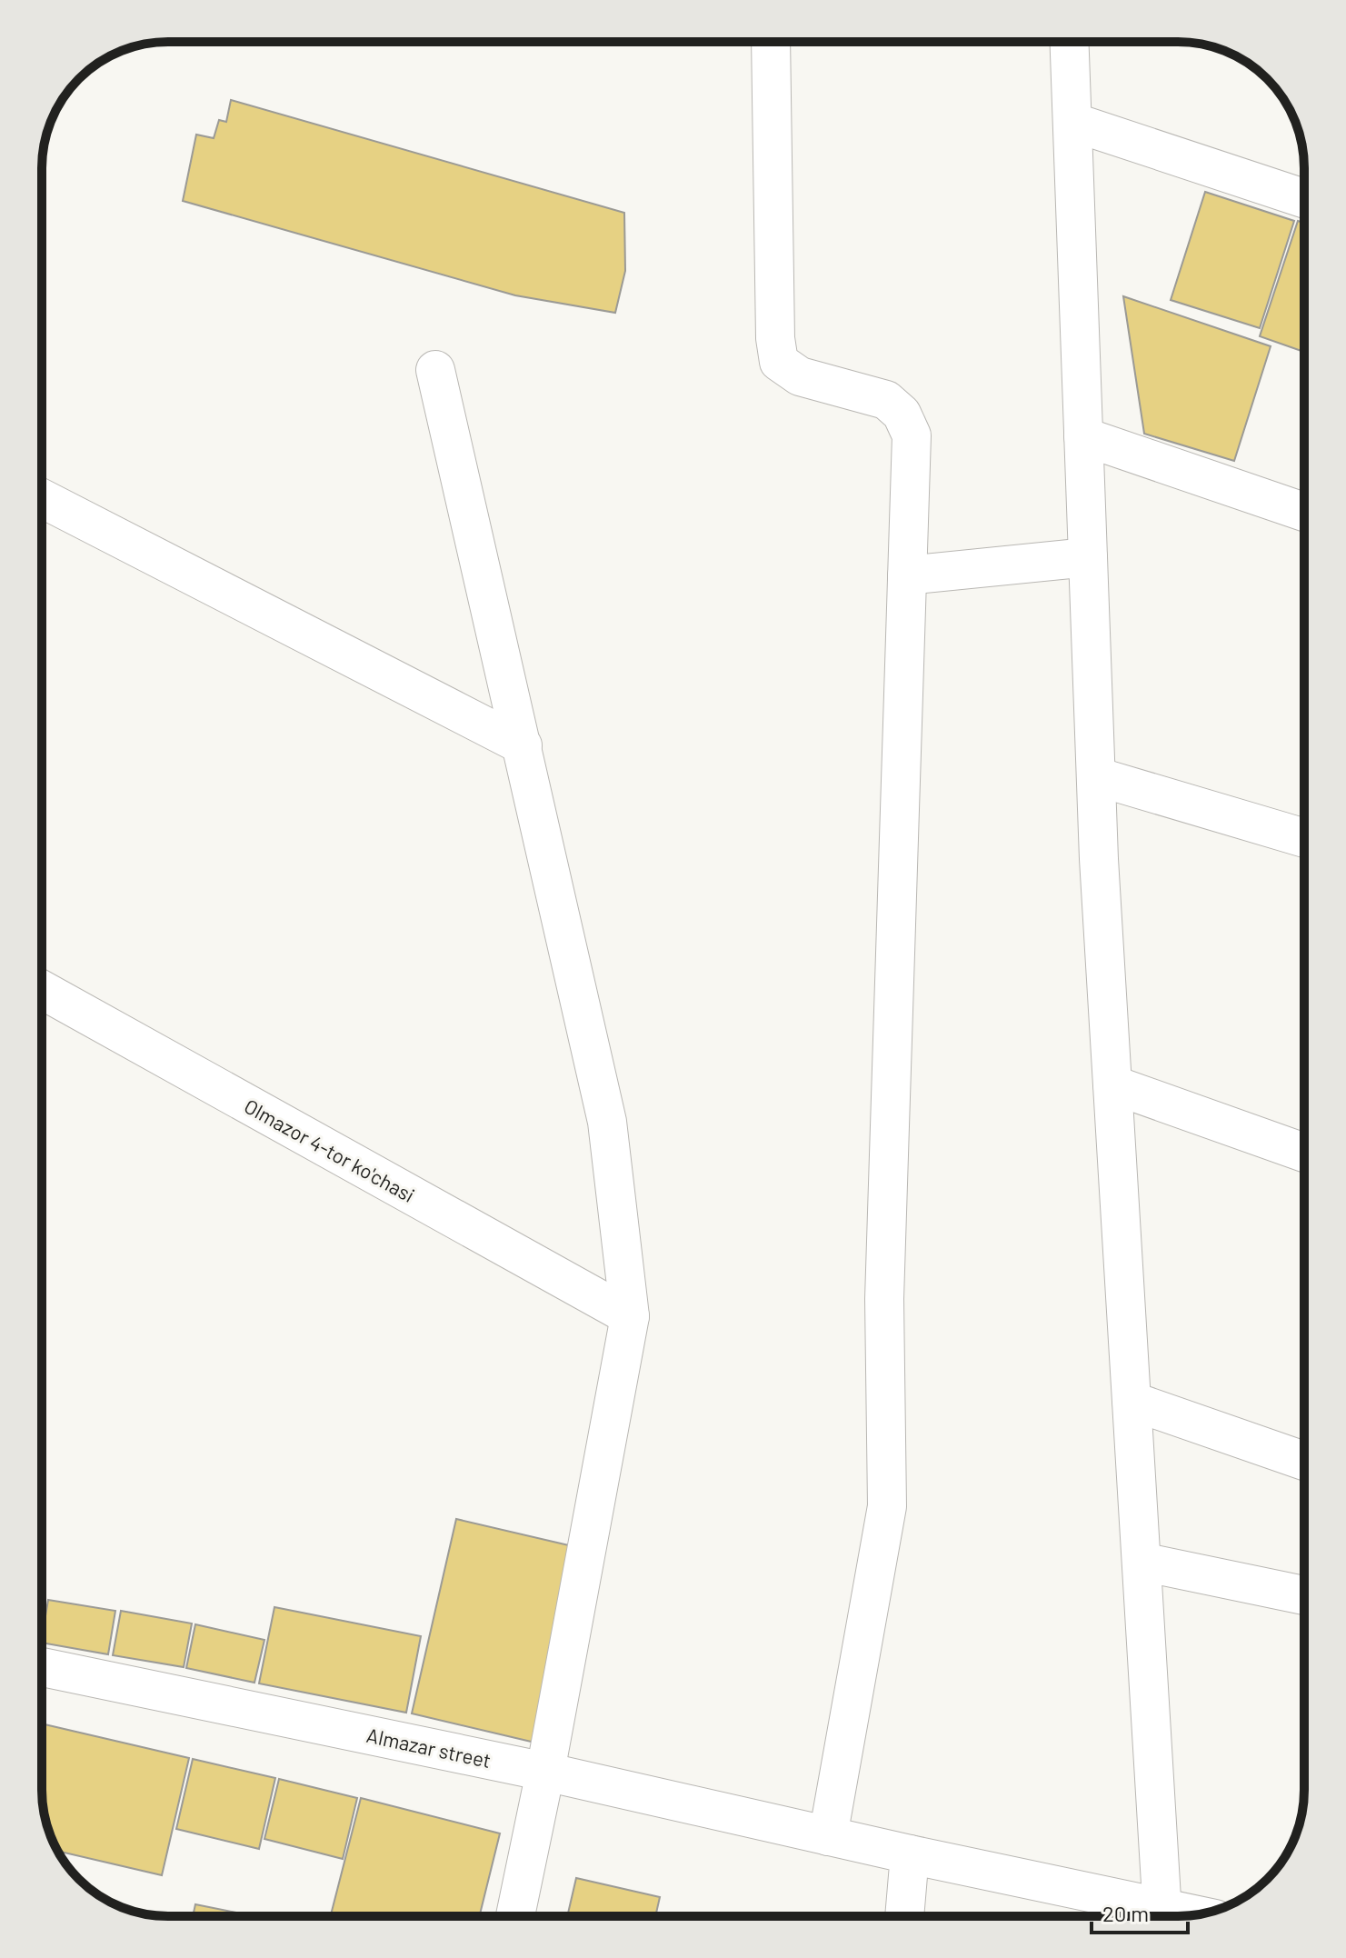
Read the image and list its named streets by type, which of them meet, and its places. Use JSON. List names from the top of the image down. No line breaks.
{"streets":{"street":["Olmazor 4-tor ko'chasi","Almazar street"]},"scale_bar":"20 m"}
